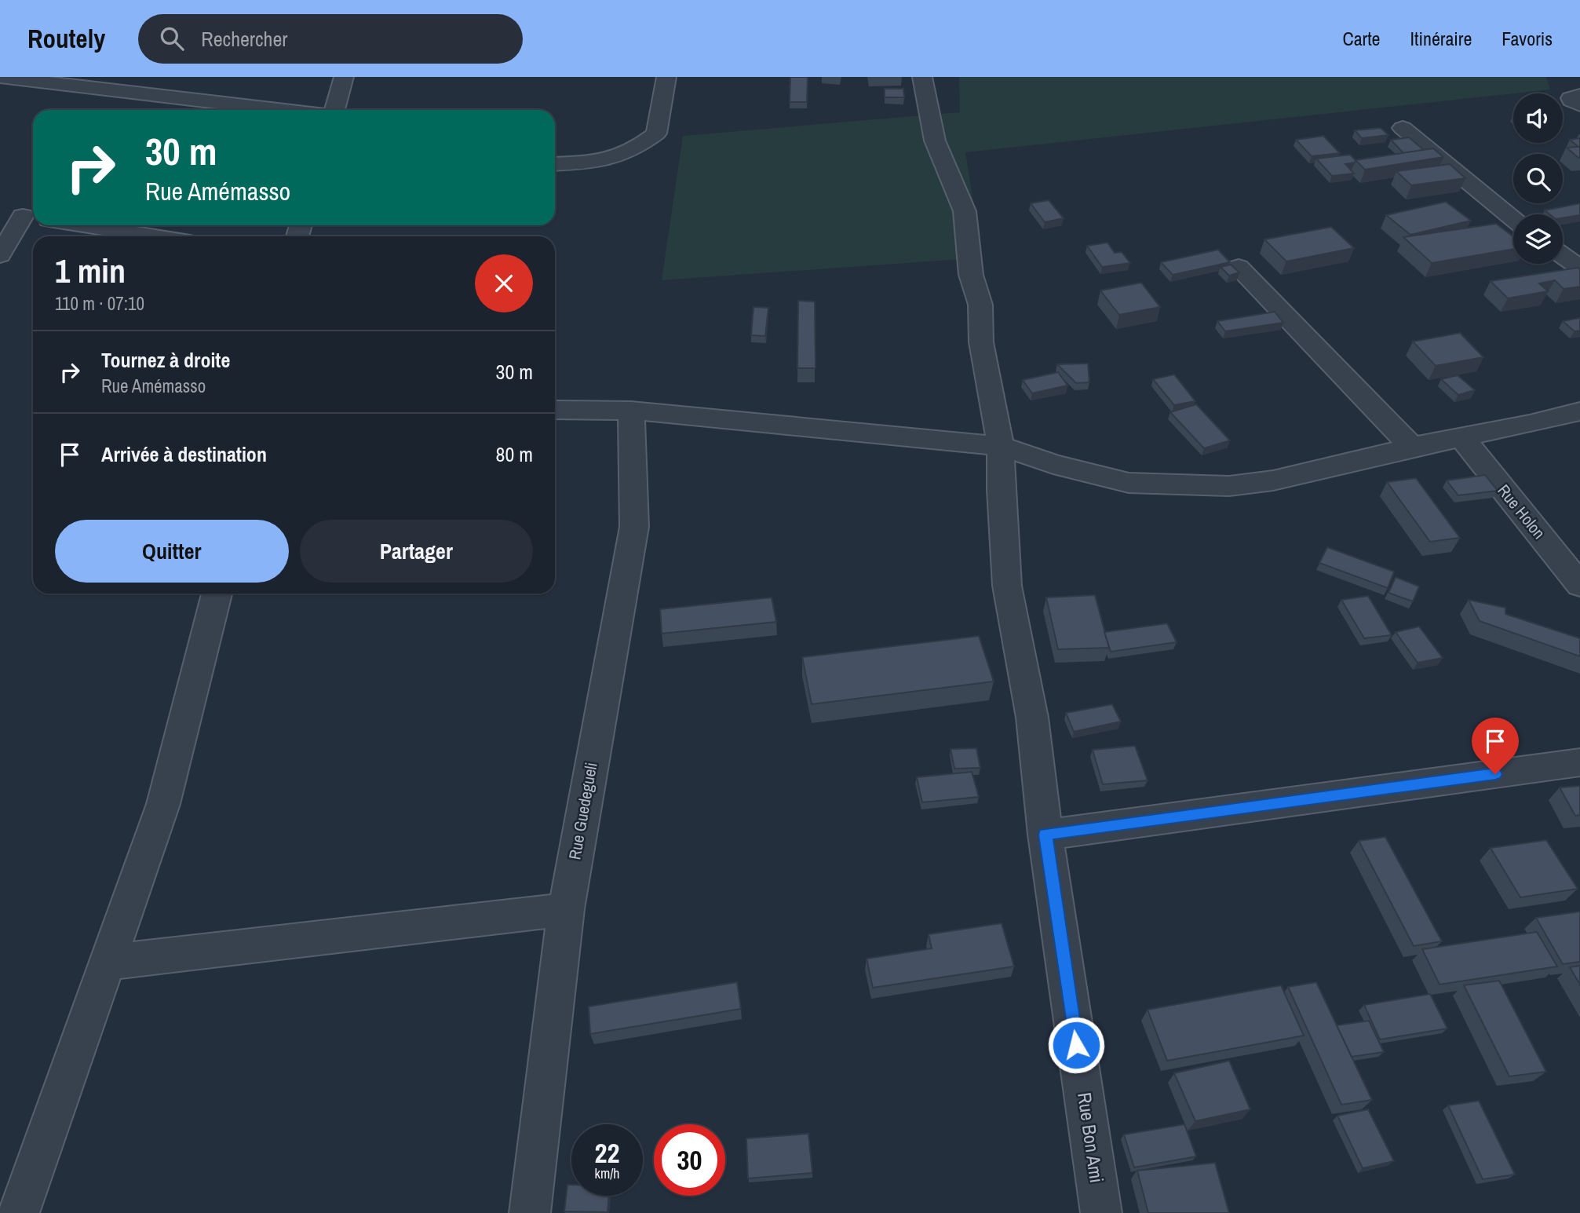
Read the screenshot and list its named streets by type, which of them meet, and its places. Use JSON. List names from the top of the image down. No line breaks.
{"streets":{"street":["Rue Holon","Rue Guedegueli","Rue Bon Ami"]},"page":{"header":"Routely","search":"Rechercher","nav":["Carte","Itinéraire","Favoris"],"turn":["30 m","Rue Amémasso"],"heading":["1 min","110 m · 07:10"],"list":[{"name":"Tournez à droite","note":"Rue Amémasso","value":"30 m"},{"name":"Arrivée à destination","value":"80 m"}],"buttons":["Quitter","Partager"],"speed":"22 km/h","limit":"30"}}
